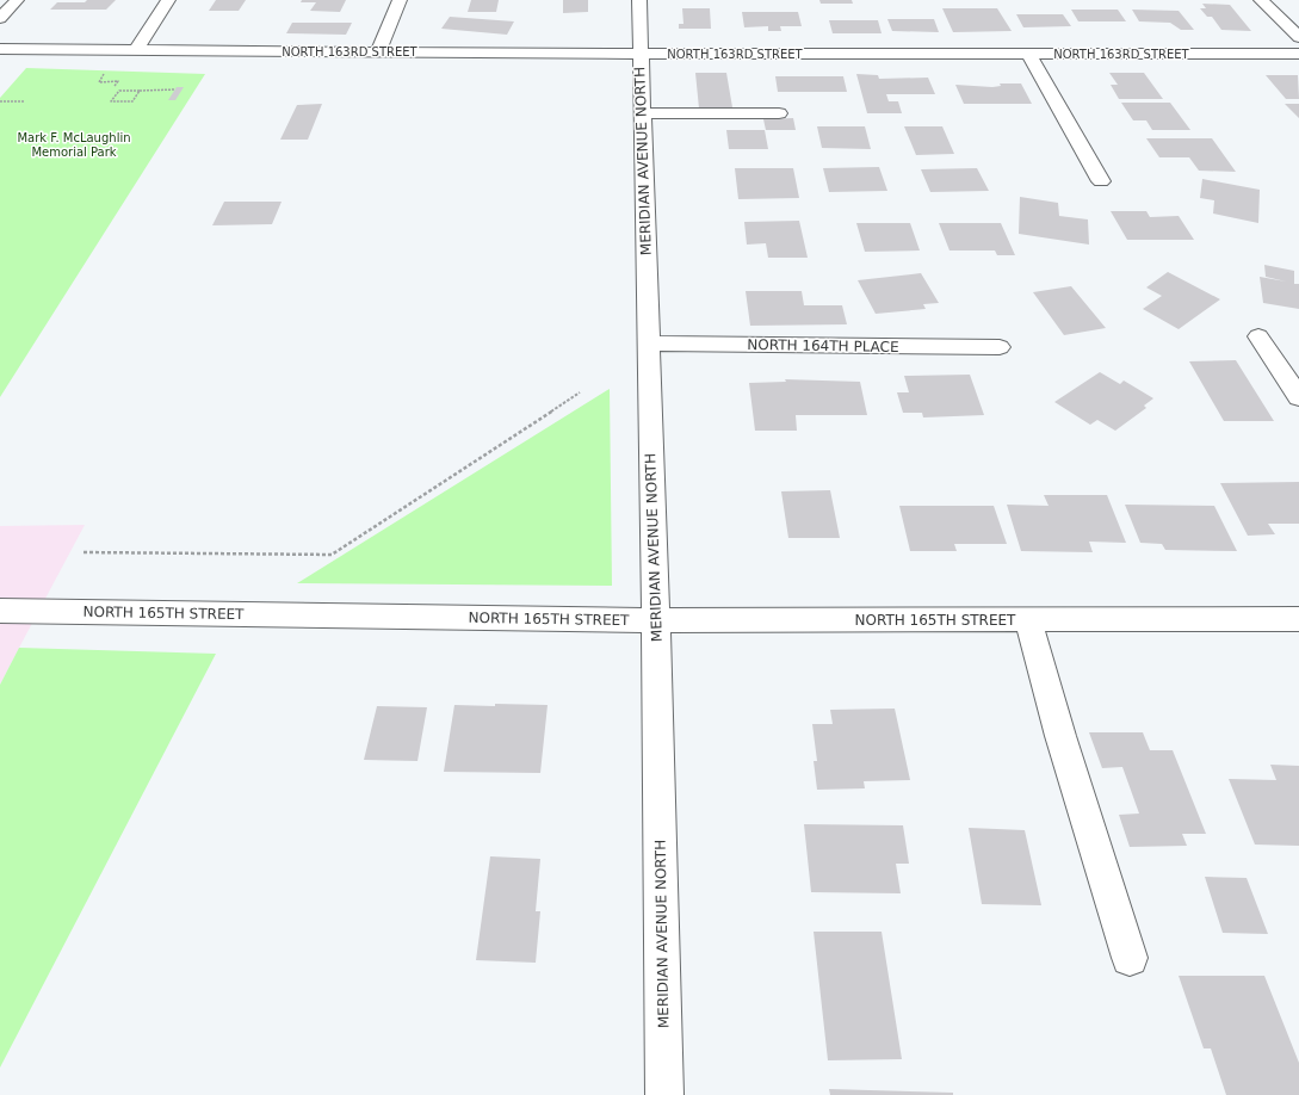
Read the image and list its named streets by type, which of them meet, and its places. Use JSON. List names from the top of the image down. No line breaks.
{"streets":{"street":["NORTH 163RD STREET","MERIDIAN AVENUE NORTH","NORTH 164TH PLACE","NORTH 165TH STREET"]},"crossings":[["NORTH 163RD STREET","MERIDIAN AVENUE NORTH"],["MERIDIAN AVENUE NORTH","NORTH 164TH PLACE"],["MERIDIAN AVENUE NORTH","NORTH 165TH STREET"]],"parks":["Mark F. McLaughlin Memorial Park"]}
